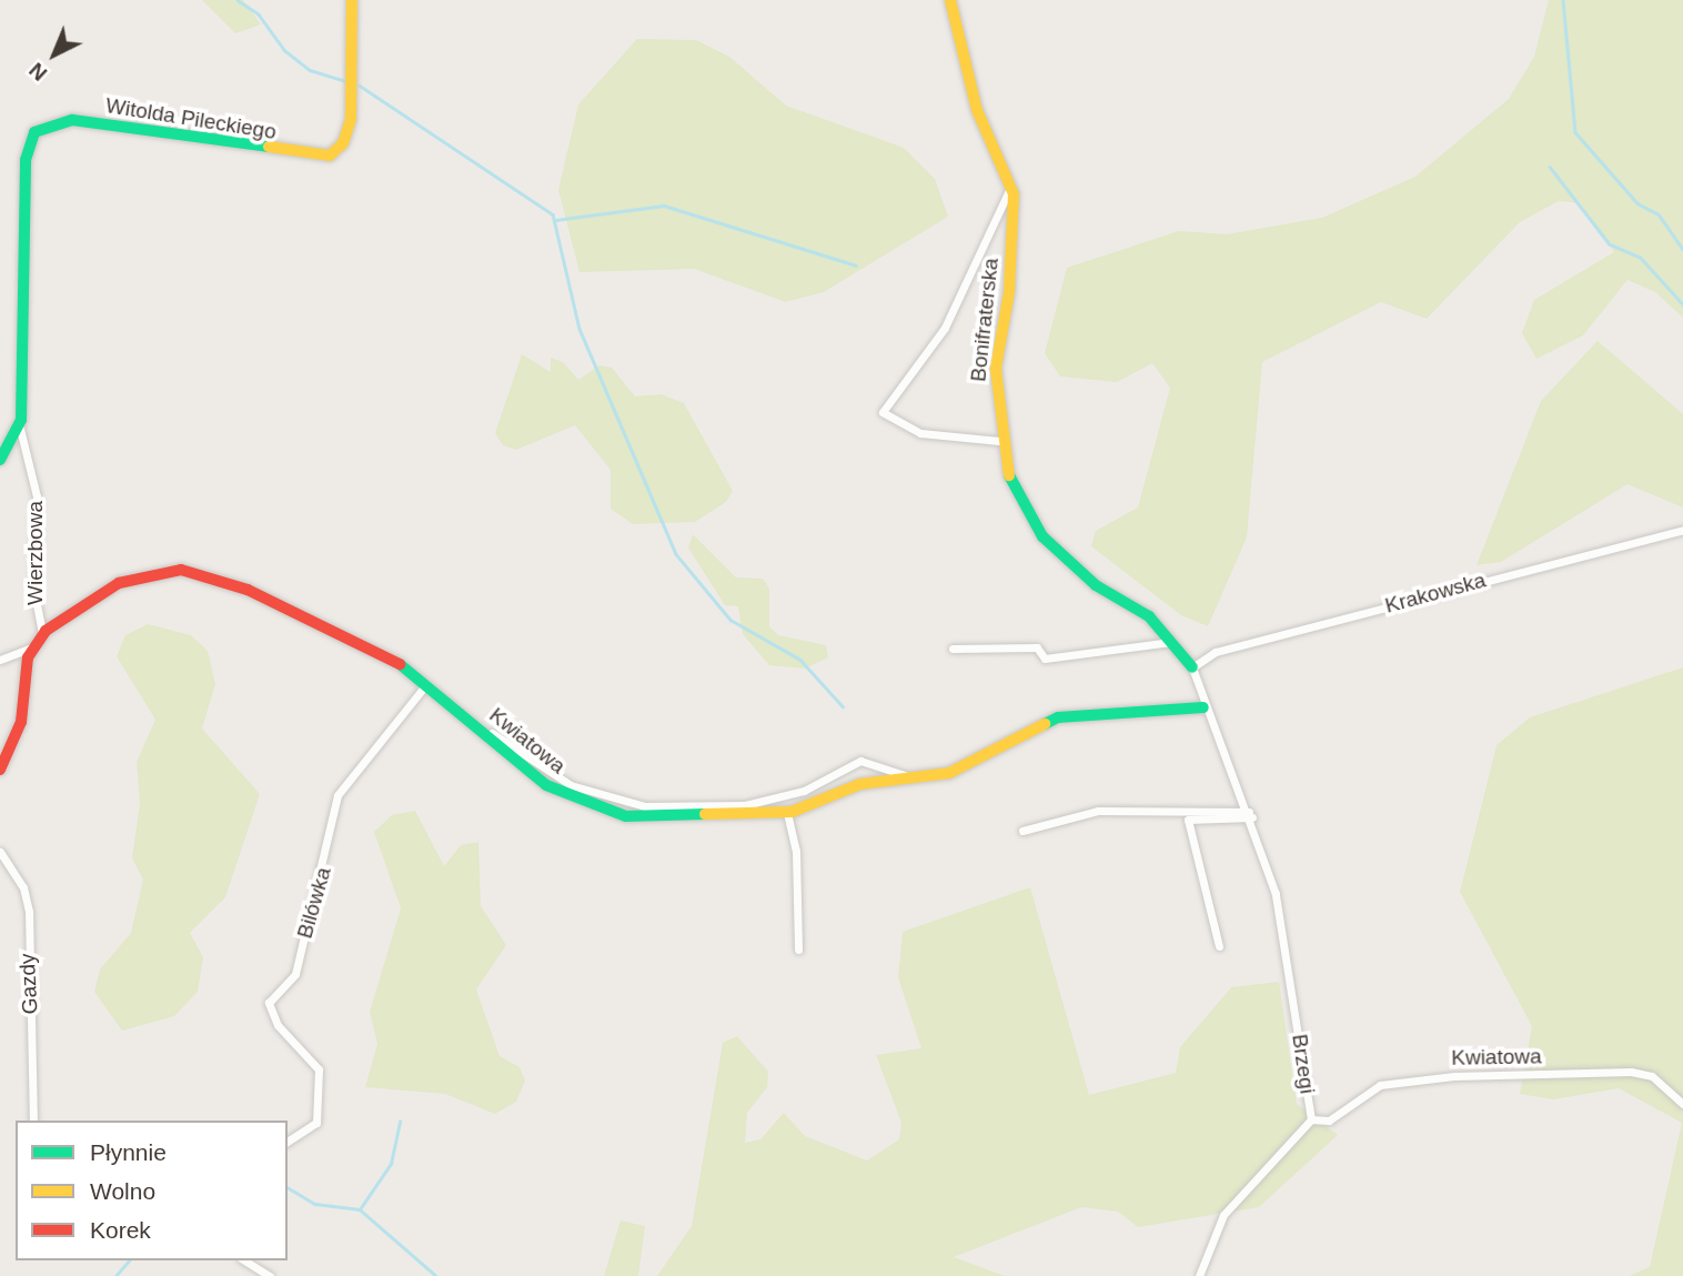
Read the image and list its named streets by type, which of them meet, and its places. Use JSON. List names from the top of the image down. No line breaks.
{"streets":{"street":["Witolda Pileckiego","Bonifraterska","Wierzbowa","Krakowska","Kwiatowa","Bilówka","Gazdy","Brzegi"]},"crossings":[["Witolda Pileckiego","Wierzbowa"],["Bonifraterska","Krakowska"],["Bonifraterska","Brzegi"],["Wierzbowa","Kwiatowa"],["Krakowska","Brzegi"],["Kwiatowa","Bilówka"],["Kwiatowa","Brzegi"]],"legend":["Płynnie","Wolno","Korek"],"north":"bottom left"}
